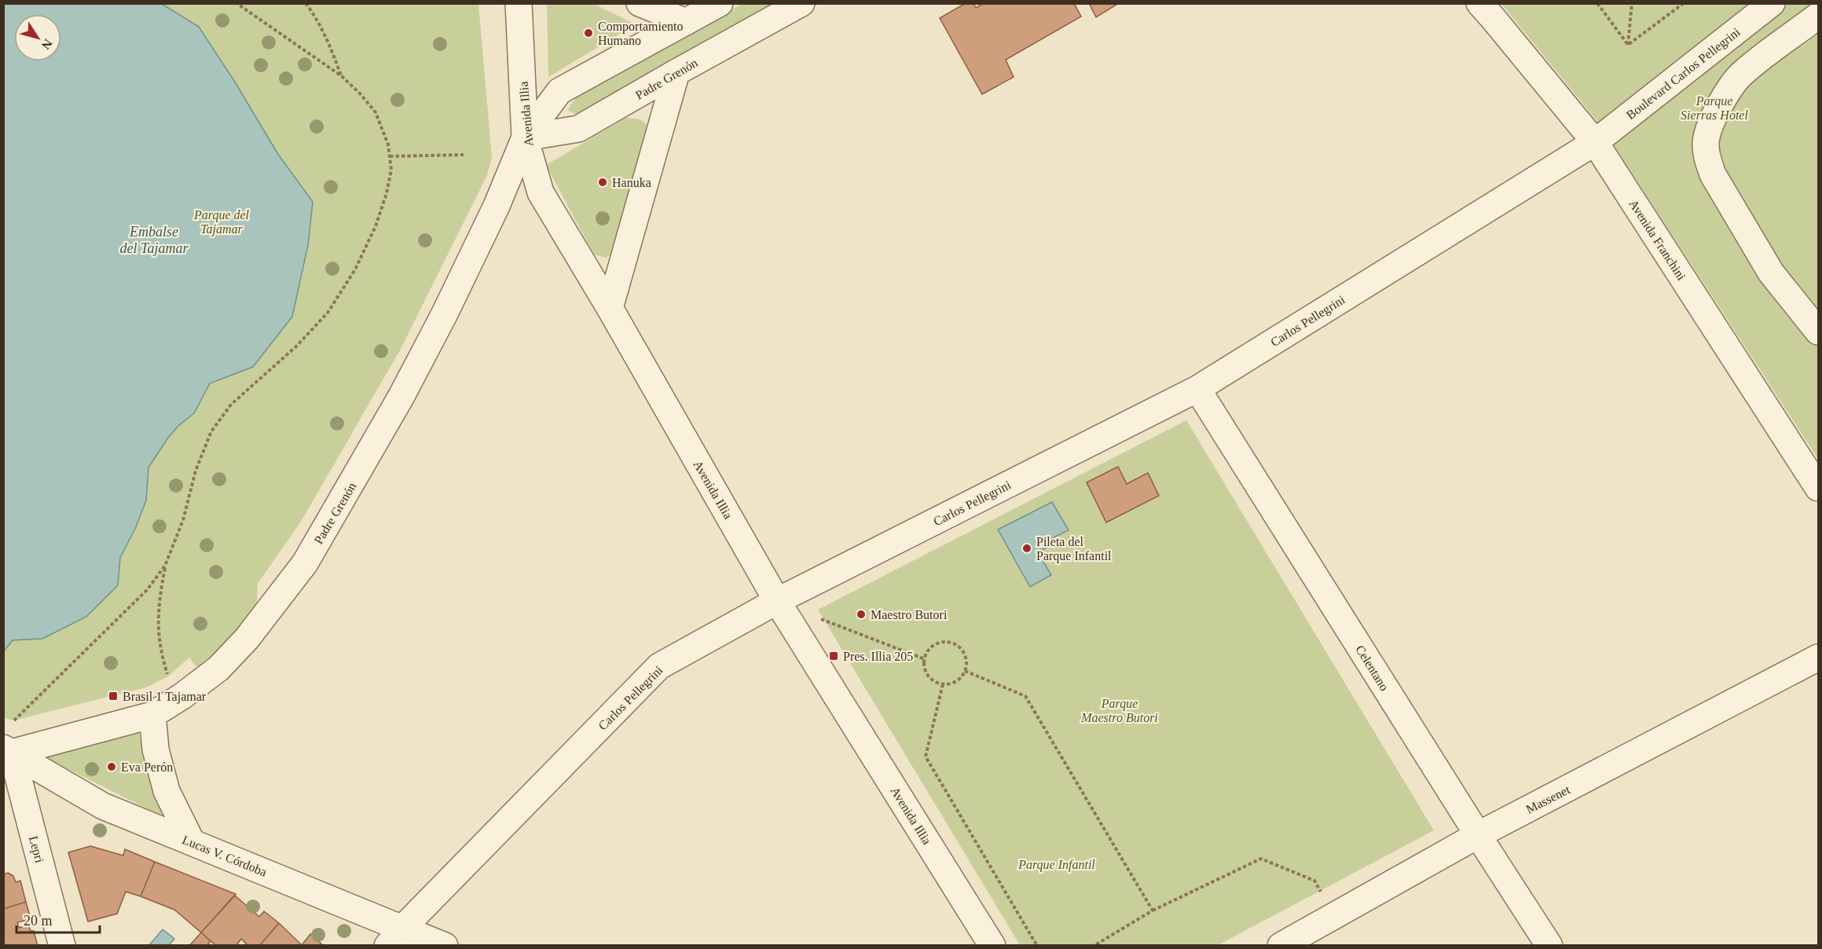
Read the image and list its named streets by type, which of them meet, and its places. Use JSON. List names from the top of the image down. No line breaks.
{"streets":{"street":["Boulevard Carlos Pellegrini","Padre Grenón","Avenida Illia","Avenida Franchini","Carlos Pellegrini","Celentano","Massenet","Lepri","Lucas V. Córdoba"]},"crossings":[["Boulevard Carlos Pellegrini","Avenida Franchini"],["Boulevard Carlos Pellegrini","Carlos Pellegrini"],["Padre Grenón","Avenida Illia"],["Padre Grenón","Lepri"],["Padre Grenón","Lucas V. Córdoba"],["Avenida Illia","Carlos Pellegrini"],["Avenida Franchini","Carlos Pellegrini"],["Carlos Pellegrini","Celentano"],["Carlos Pellegrini","Lucas V. Córdoba"],["Celentano","Massenet"],["Lepri","Lucas V. Córdoba"]],"water":["Embalse del Tajamar"],"parks":["Parque Sierras Hotel","Parque del Tajamar","Parque Maestro Butori","Parque Infantil"],"places":{"other":["Comportamiento Humano","Hanuka","Pileta del Parque Infantil","Maestro Butori","Eva Perón"],"transit":["Pres. Illia 205","Brasil 1 Tajamar"]},"scale_bar":"20 m","north":"bottom right"}
